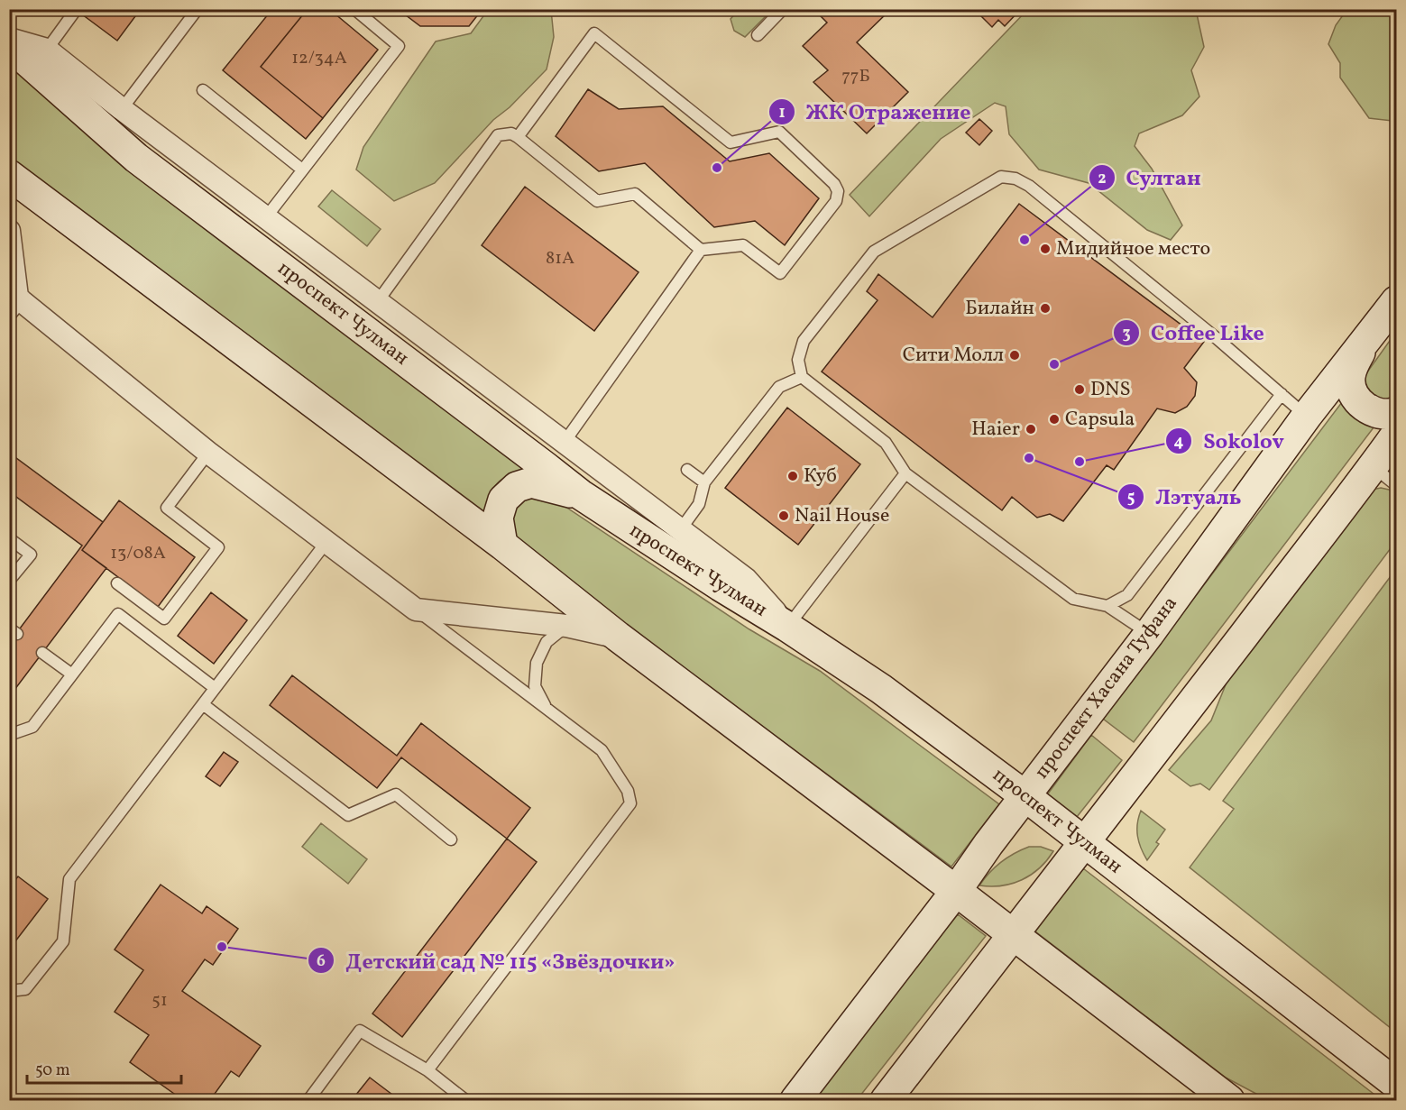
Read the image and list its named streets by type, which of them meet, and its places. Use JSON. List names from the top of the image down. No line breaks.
{"streets":{"main road":["проспект Чулман","проспект Хасана Туфана"]},"crossings":[["проспект Чулман","проспект Хасана Туфана"]],"places":["ЖК Отражение","Султан","Мидийное место","Билайн","Сити Молл","Coffee Like","DNS","Capsula","Haier","Лэтуаль","Sokolov","Куб","Nail House","Детский сад № 115 «Звёздочки»"],"house_numbers":["12/34А","77Б","81А","13/08А","51"],"scale_bar":"50 m"}
